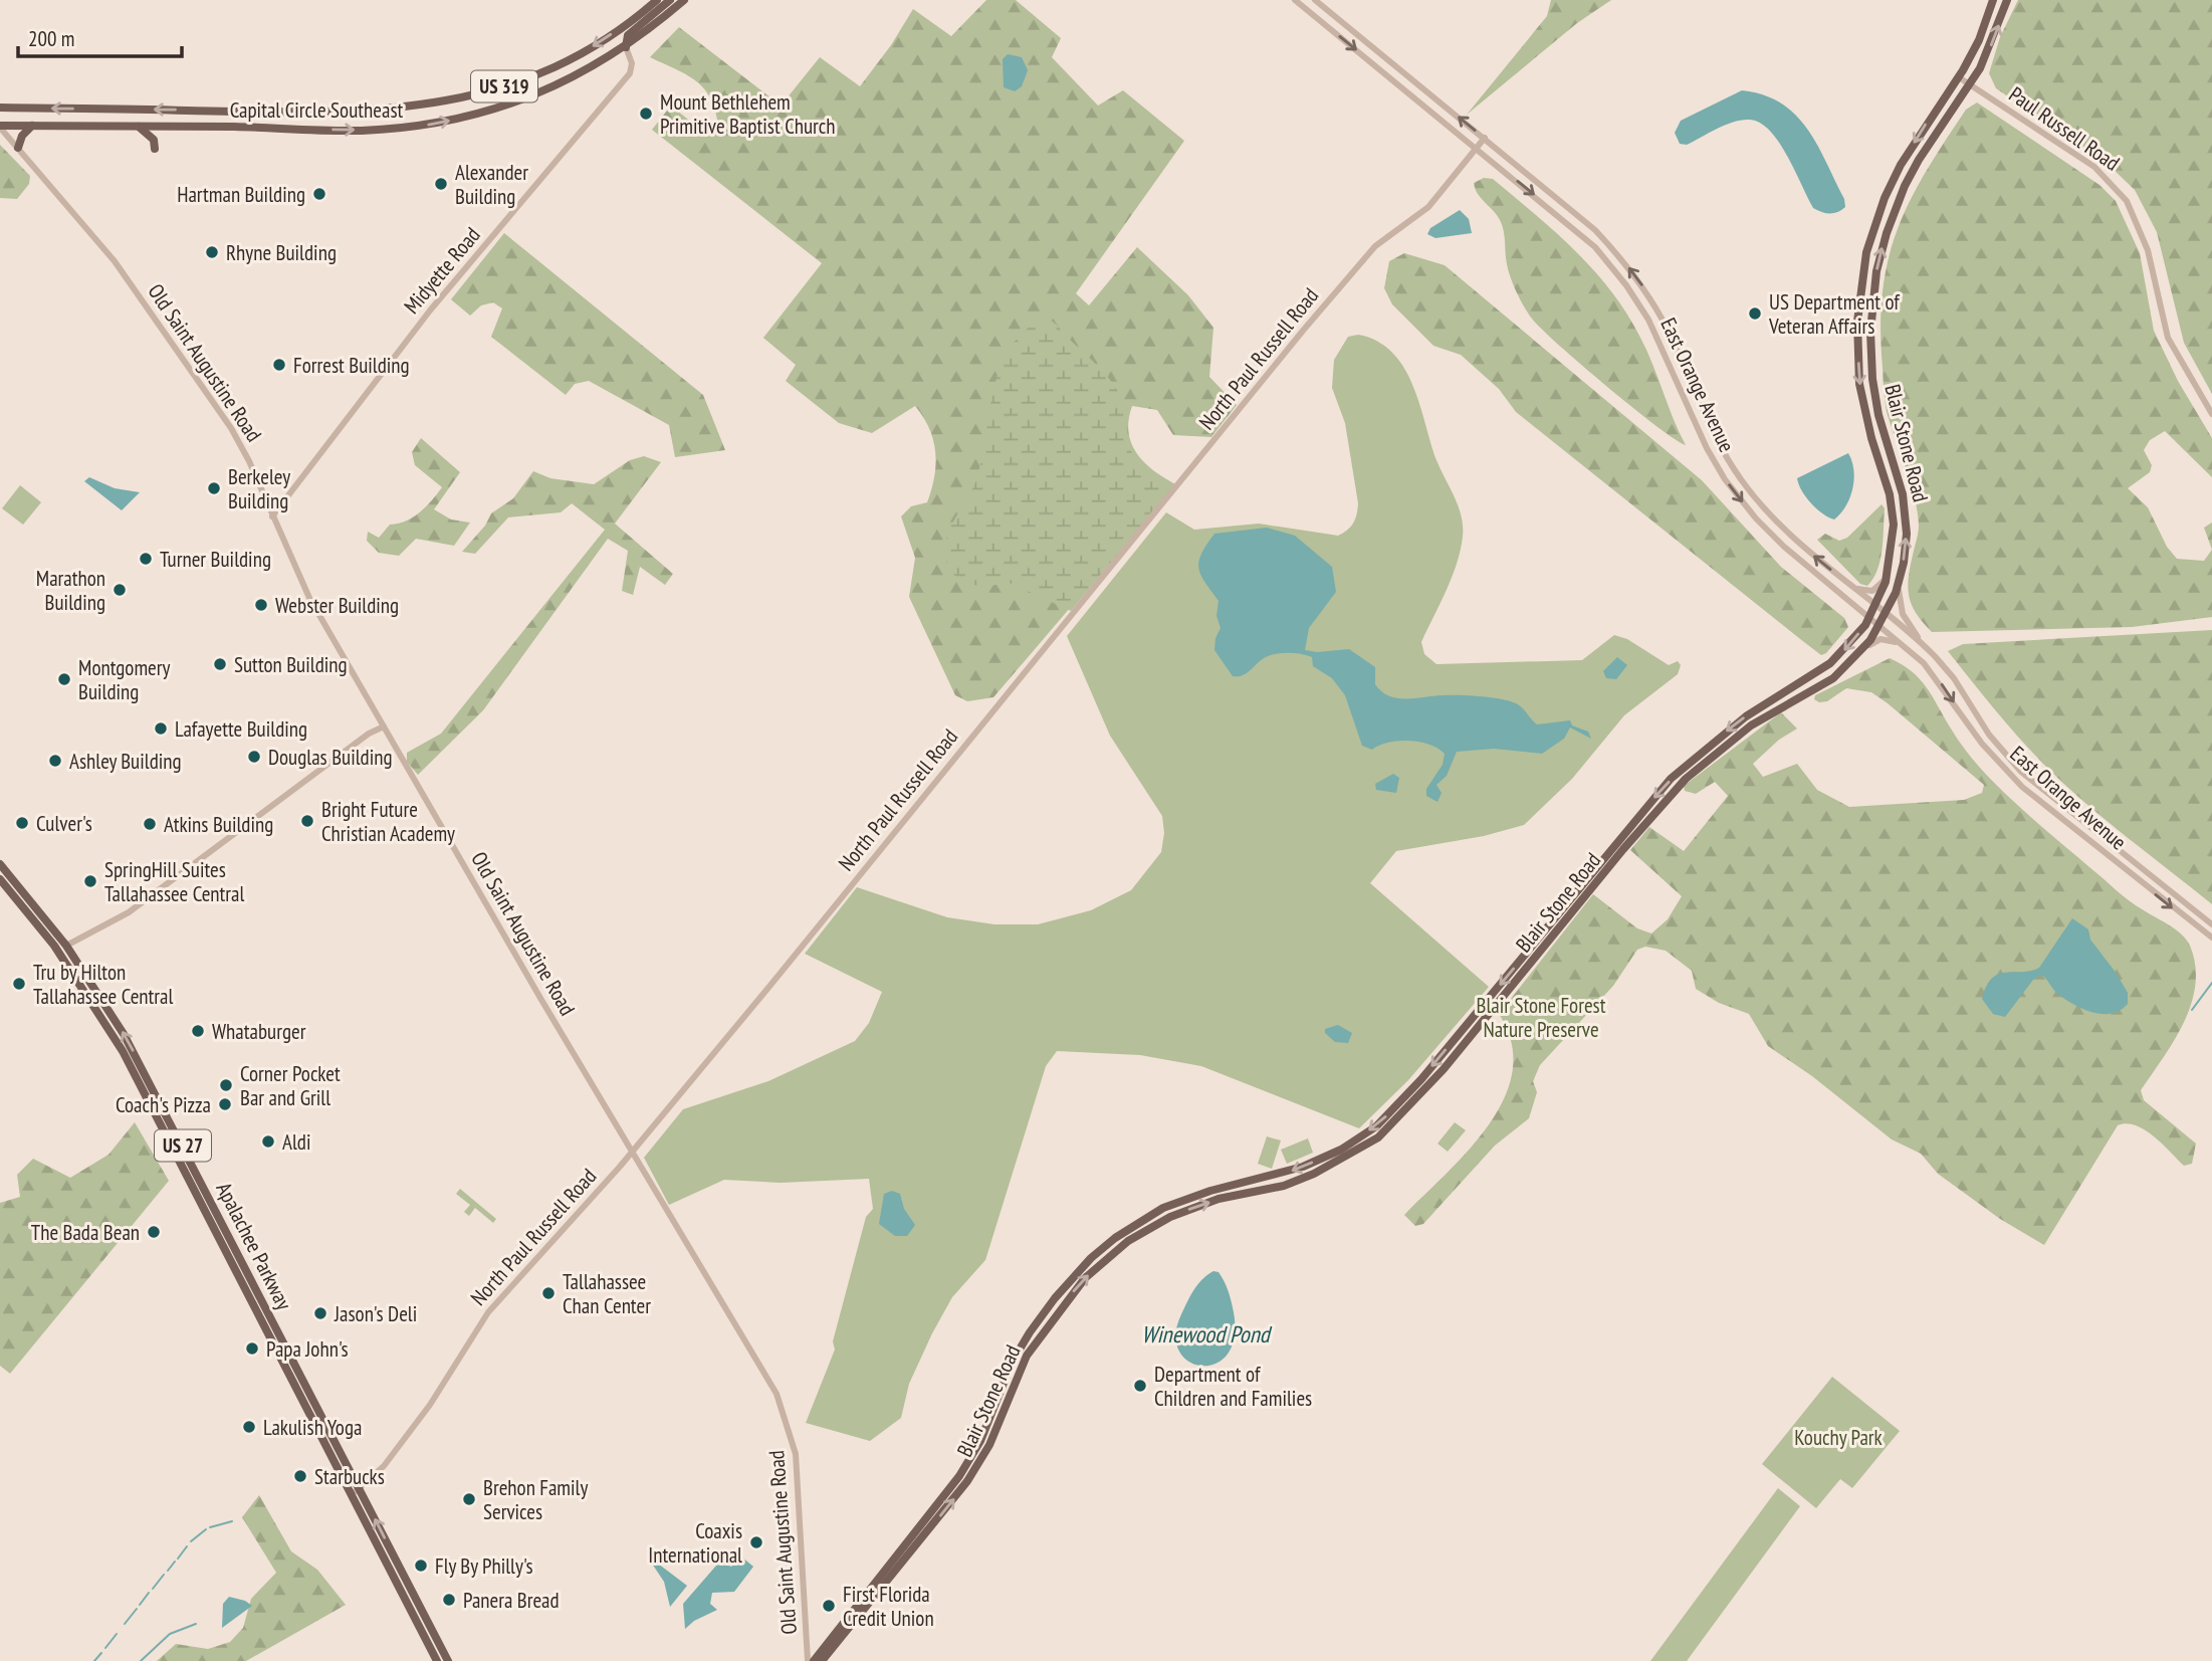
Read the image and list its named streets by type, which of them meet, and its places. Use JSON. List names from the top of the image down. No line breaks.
{"streets":{"main road":["US 319","Capital Circle Southeast","Blair Stone Road","US 27","Apalachee Parkway"],"street":["Paul Russell Road","Midyette Road","North Paul Russell Road","Old Saint Augustine Road","East Orange Avenue"]},"crossings":[["Capital Circle Southeast","Midyette Road"],["Capital Circle Southeast","Old Saint Augustine Road"],["Paul Russell Road","Blair Stone Road"],["Midyette Road","Old Saint Augustine Road"],["North Paul Russell Road","Old Saint Augustine Road"],["North Paul Russell Road","East Orange Avenue"],["North Paul Russell Road","Apalachee Parkway"],["East Orange Avenue","Blair Stone Road"]],"water":["Winewood Pond"],"parks":["Blair Stone Forest Nature Preserve","Kouchy Park"],"places":["Mount Bethlehem Primitive Baptist Church","Alexander Building","Hartman Building","Rhyne Building","US Department of Veteran Affairs","Forrest Building","Berkeley Building","Turner Building","Marathon Building","Webster Building","Sutton Building","Montgomery Building","Lafayette Building","Douglas Building","Ashley Building","Bright Future Christian Academy","Culver's","Atkins Building","SpringHill Suites Tallahassee Central","Tru by Hilton Tallahassee Central","Whataburger","Corner Pocket Bar and Grill","Coach's Pizza","Aldi","The Bada Bean","Tallahassee Chan Center","Jason's Deli","Papa John's","Department of Children and Families","Lakulish Yoga","Starbucks","Brehon Family Services","Coaxis International","Fly By Philly's","Panera Bread","First Florida Credit Union"],"scale_bar":"200 m"}
